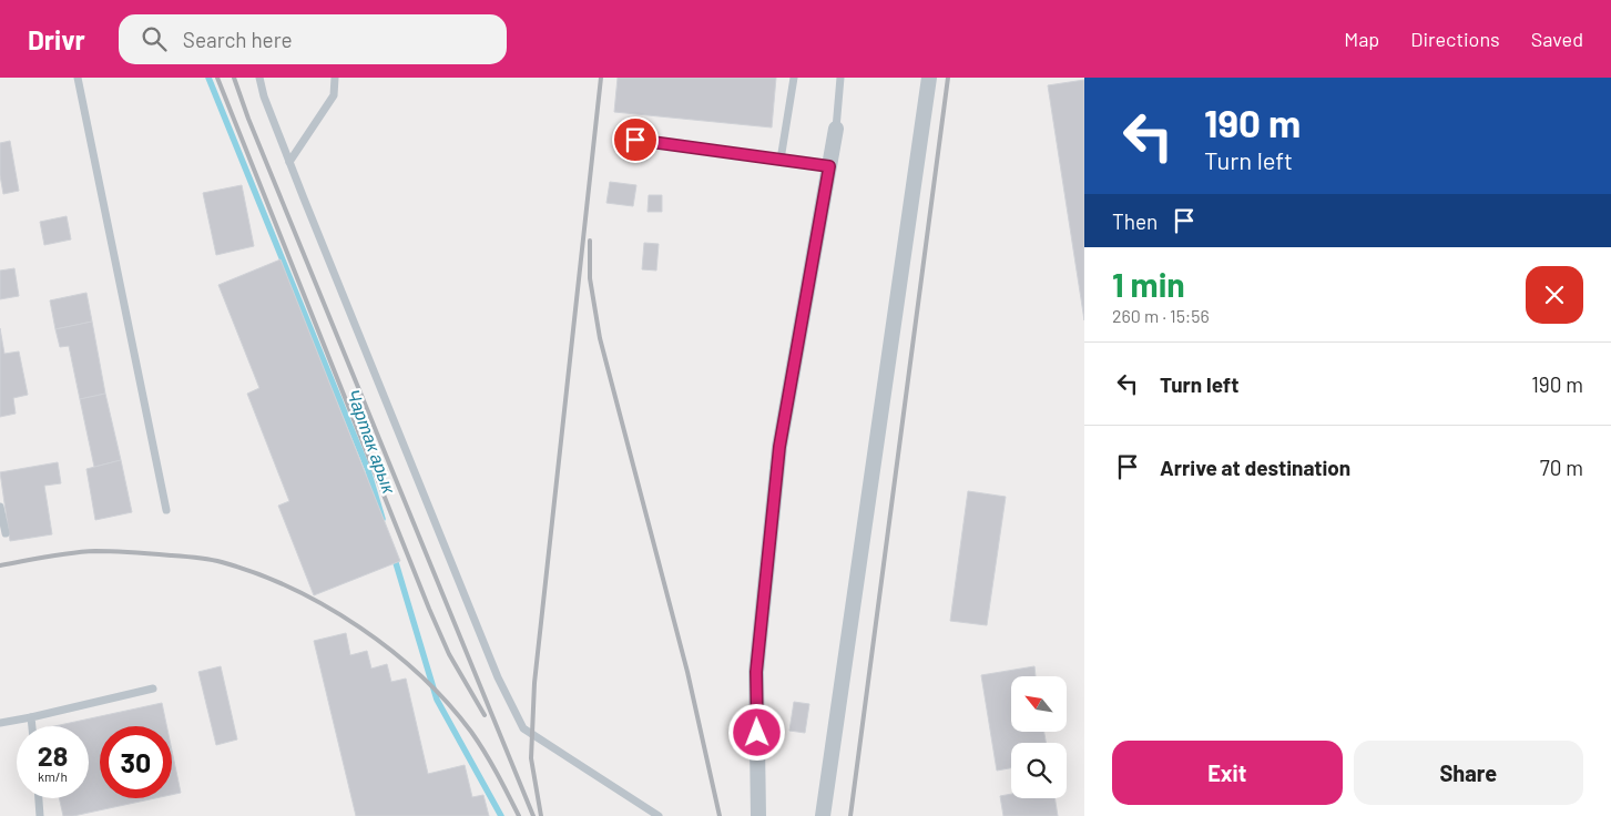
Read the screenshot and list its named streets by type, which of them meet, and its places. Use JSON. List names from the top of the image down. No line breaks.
{"water":["Чартак арык"],"north":"top left","page":{"header":"Drivr","search":"Search here","nav":["Map","Directions","Saved"],"turn":["190 m","Turn left"],"then":"Then","heading":["1 min","260 m · 15:56"],"list":[{"name":"Turn left","value":"190 m"},{"name":"Arrive at destination","value":"70 m"}],"speed":"28 km/h","limit":"30","buttons":["Exit","Share"]}}
